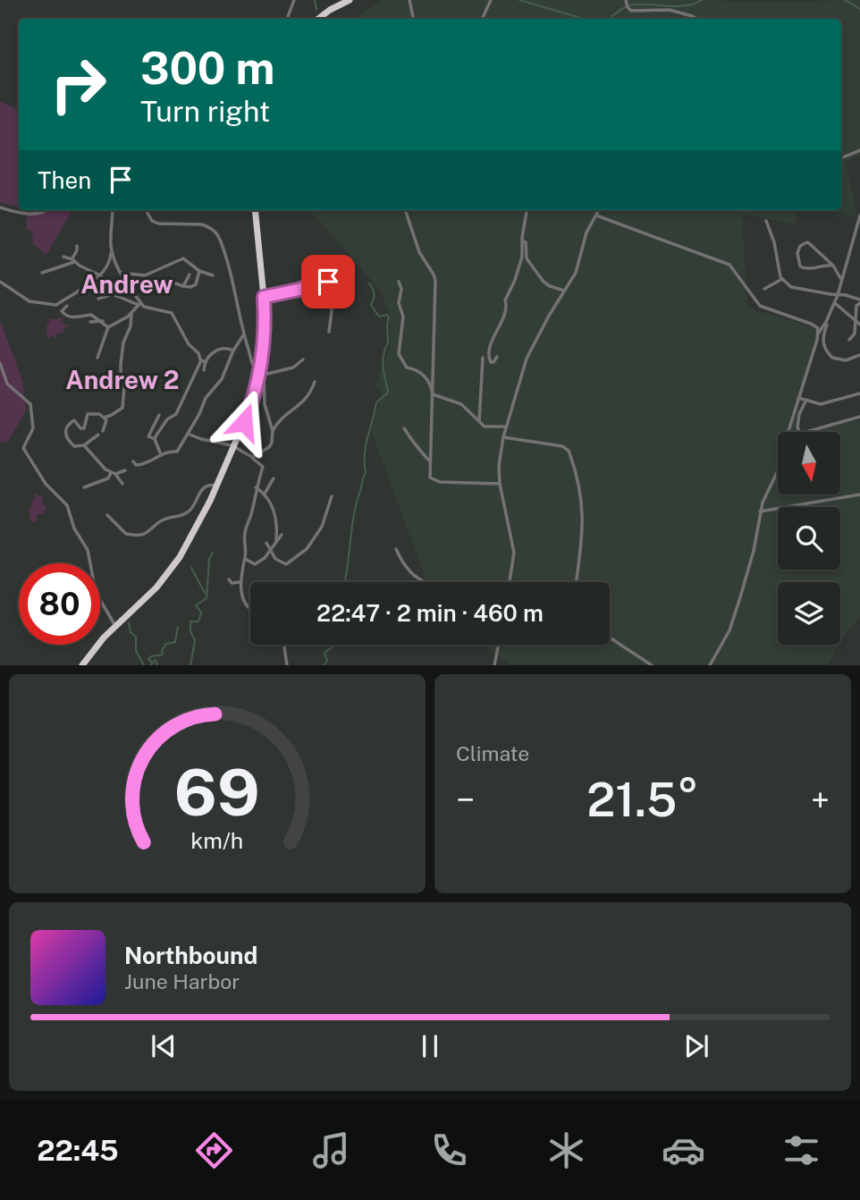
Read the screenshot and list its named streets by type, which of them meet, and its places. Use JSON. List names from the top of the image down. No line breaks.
{"districts":["Andrew","Andrew 2"],"north":"bottom","page":{"turn":["300 m","Turn right"],"then":"Then","limit":"80","trip":"22:47 · 2 min · 460 m","tile":"Climate","heat":["−","21.5°","+"],"song":["Northbound","June Harbor"],"tabs":"22:45","gauge":["69","km/h"]}}
